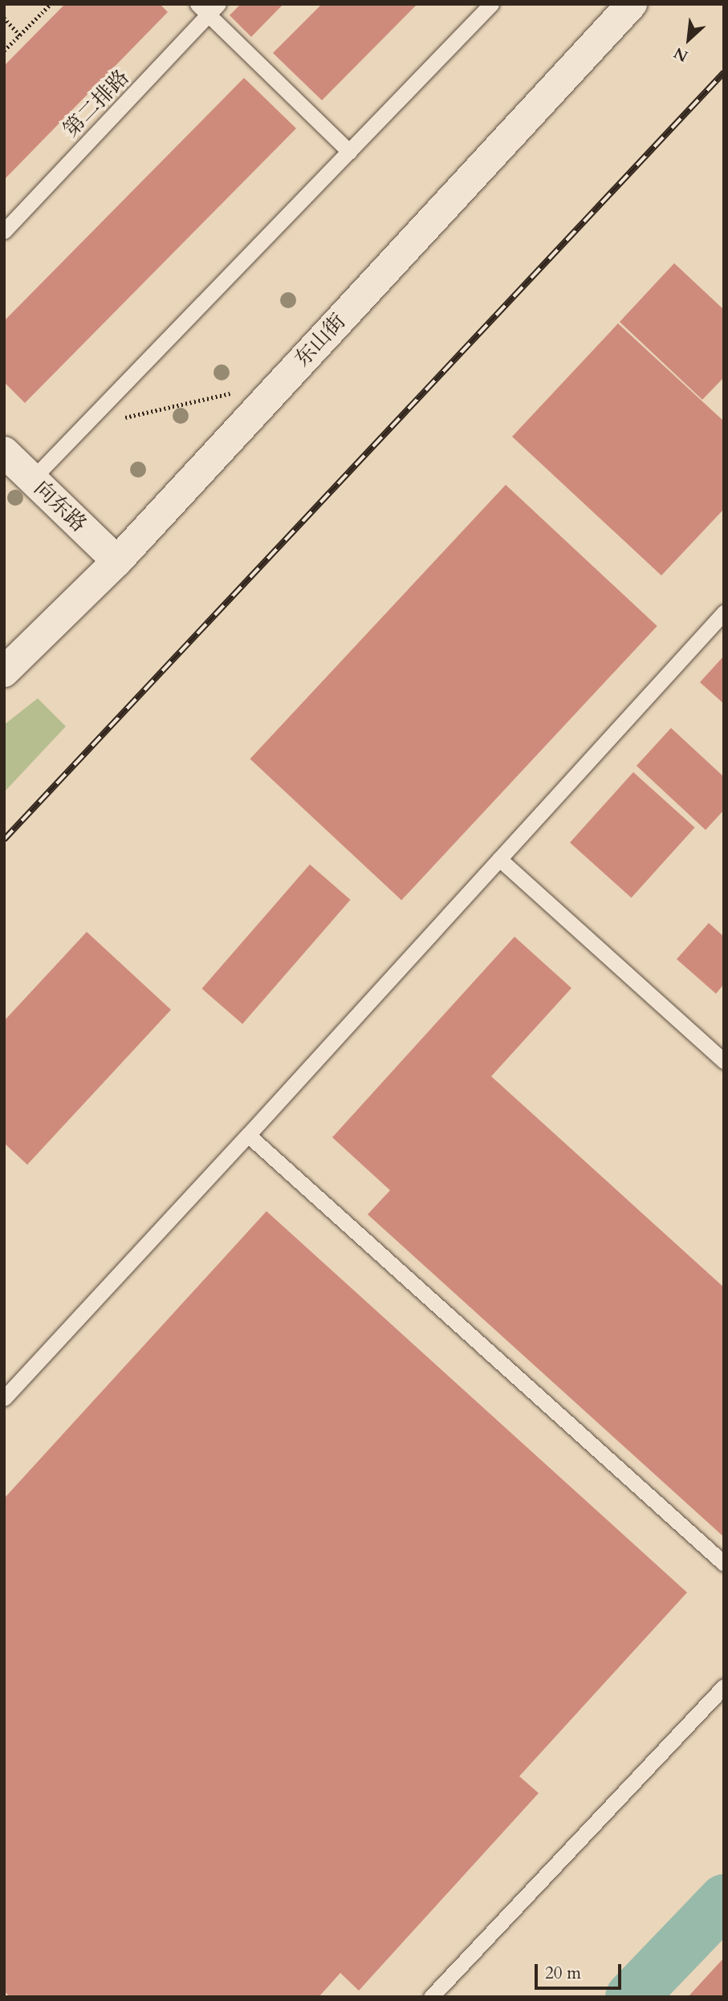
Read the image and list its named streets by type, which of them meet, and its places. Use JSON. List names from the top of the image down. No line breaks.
{"streets":{"main road":["东山街","向东路"],"lane":["第二排路"]},"crossings":[["东山街","向东路"]],"scale_bar":"20 m","north":"bottom left"}
